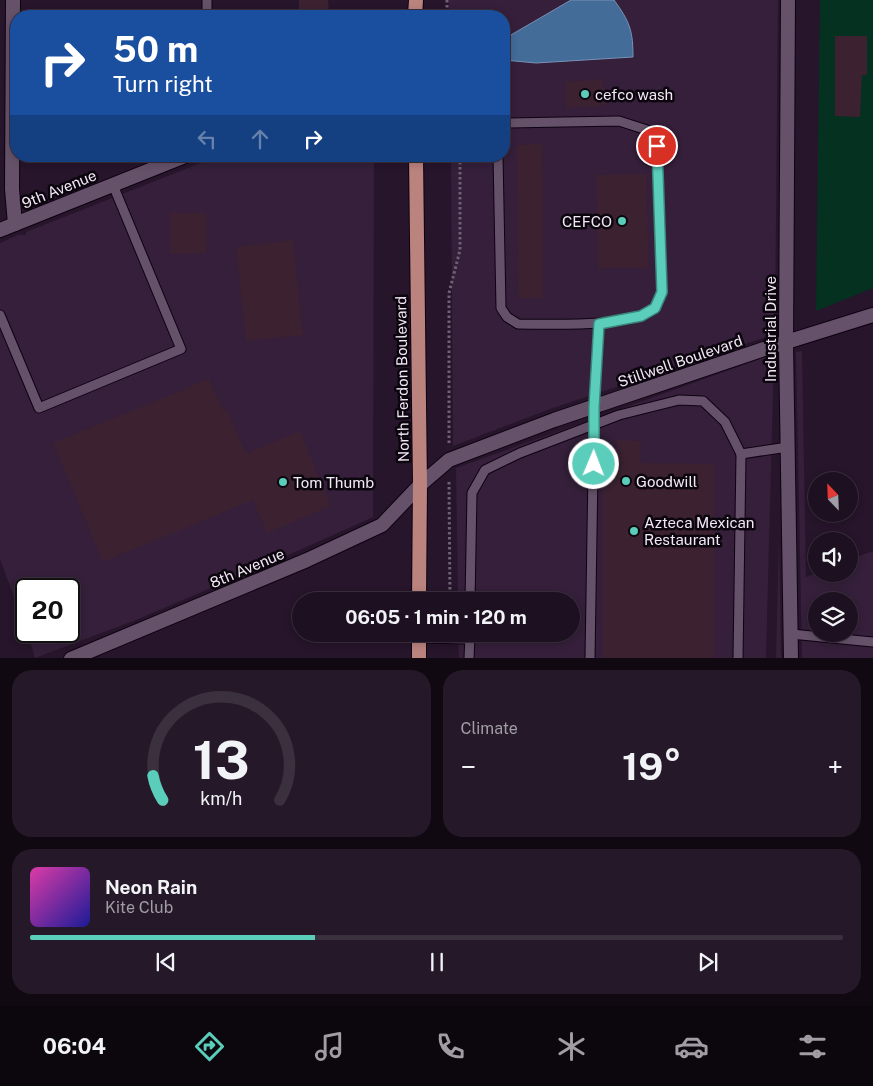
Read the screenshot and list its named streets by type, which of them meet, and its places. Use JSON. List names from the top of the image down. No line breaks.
{"streets":{"main road":["North Ferdon Boulevard"],"street":["9th Avenue","Industrial Drive","Stillwell Boulevard","8th Avenue"]},"crossings":[["Industrial Drive","Stillwell Boulevard"],["Stillwell Boulevard","North Ferdon Boulevard"],["Stillwell Boulevard","8th Avenue"],["North Ferdon Boulevard","8th Avenue"]],"places":["cefco wash","CEFCO","Goodwill","Tom Thumb","Azteca Mexican Restaurant"],"north":"top left","page":{"turn":["50 m","Turn right"],"limit":"20","trip":"06:05 · 1 min · 120 m","tile":"Climate","heat":["−","19°","+"],"song":["Neon Rain","Kite Club"],"tabs":"06:04","gauge":["13","km/h"]}}
